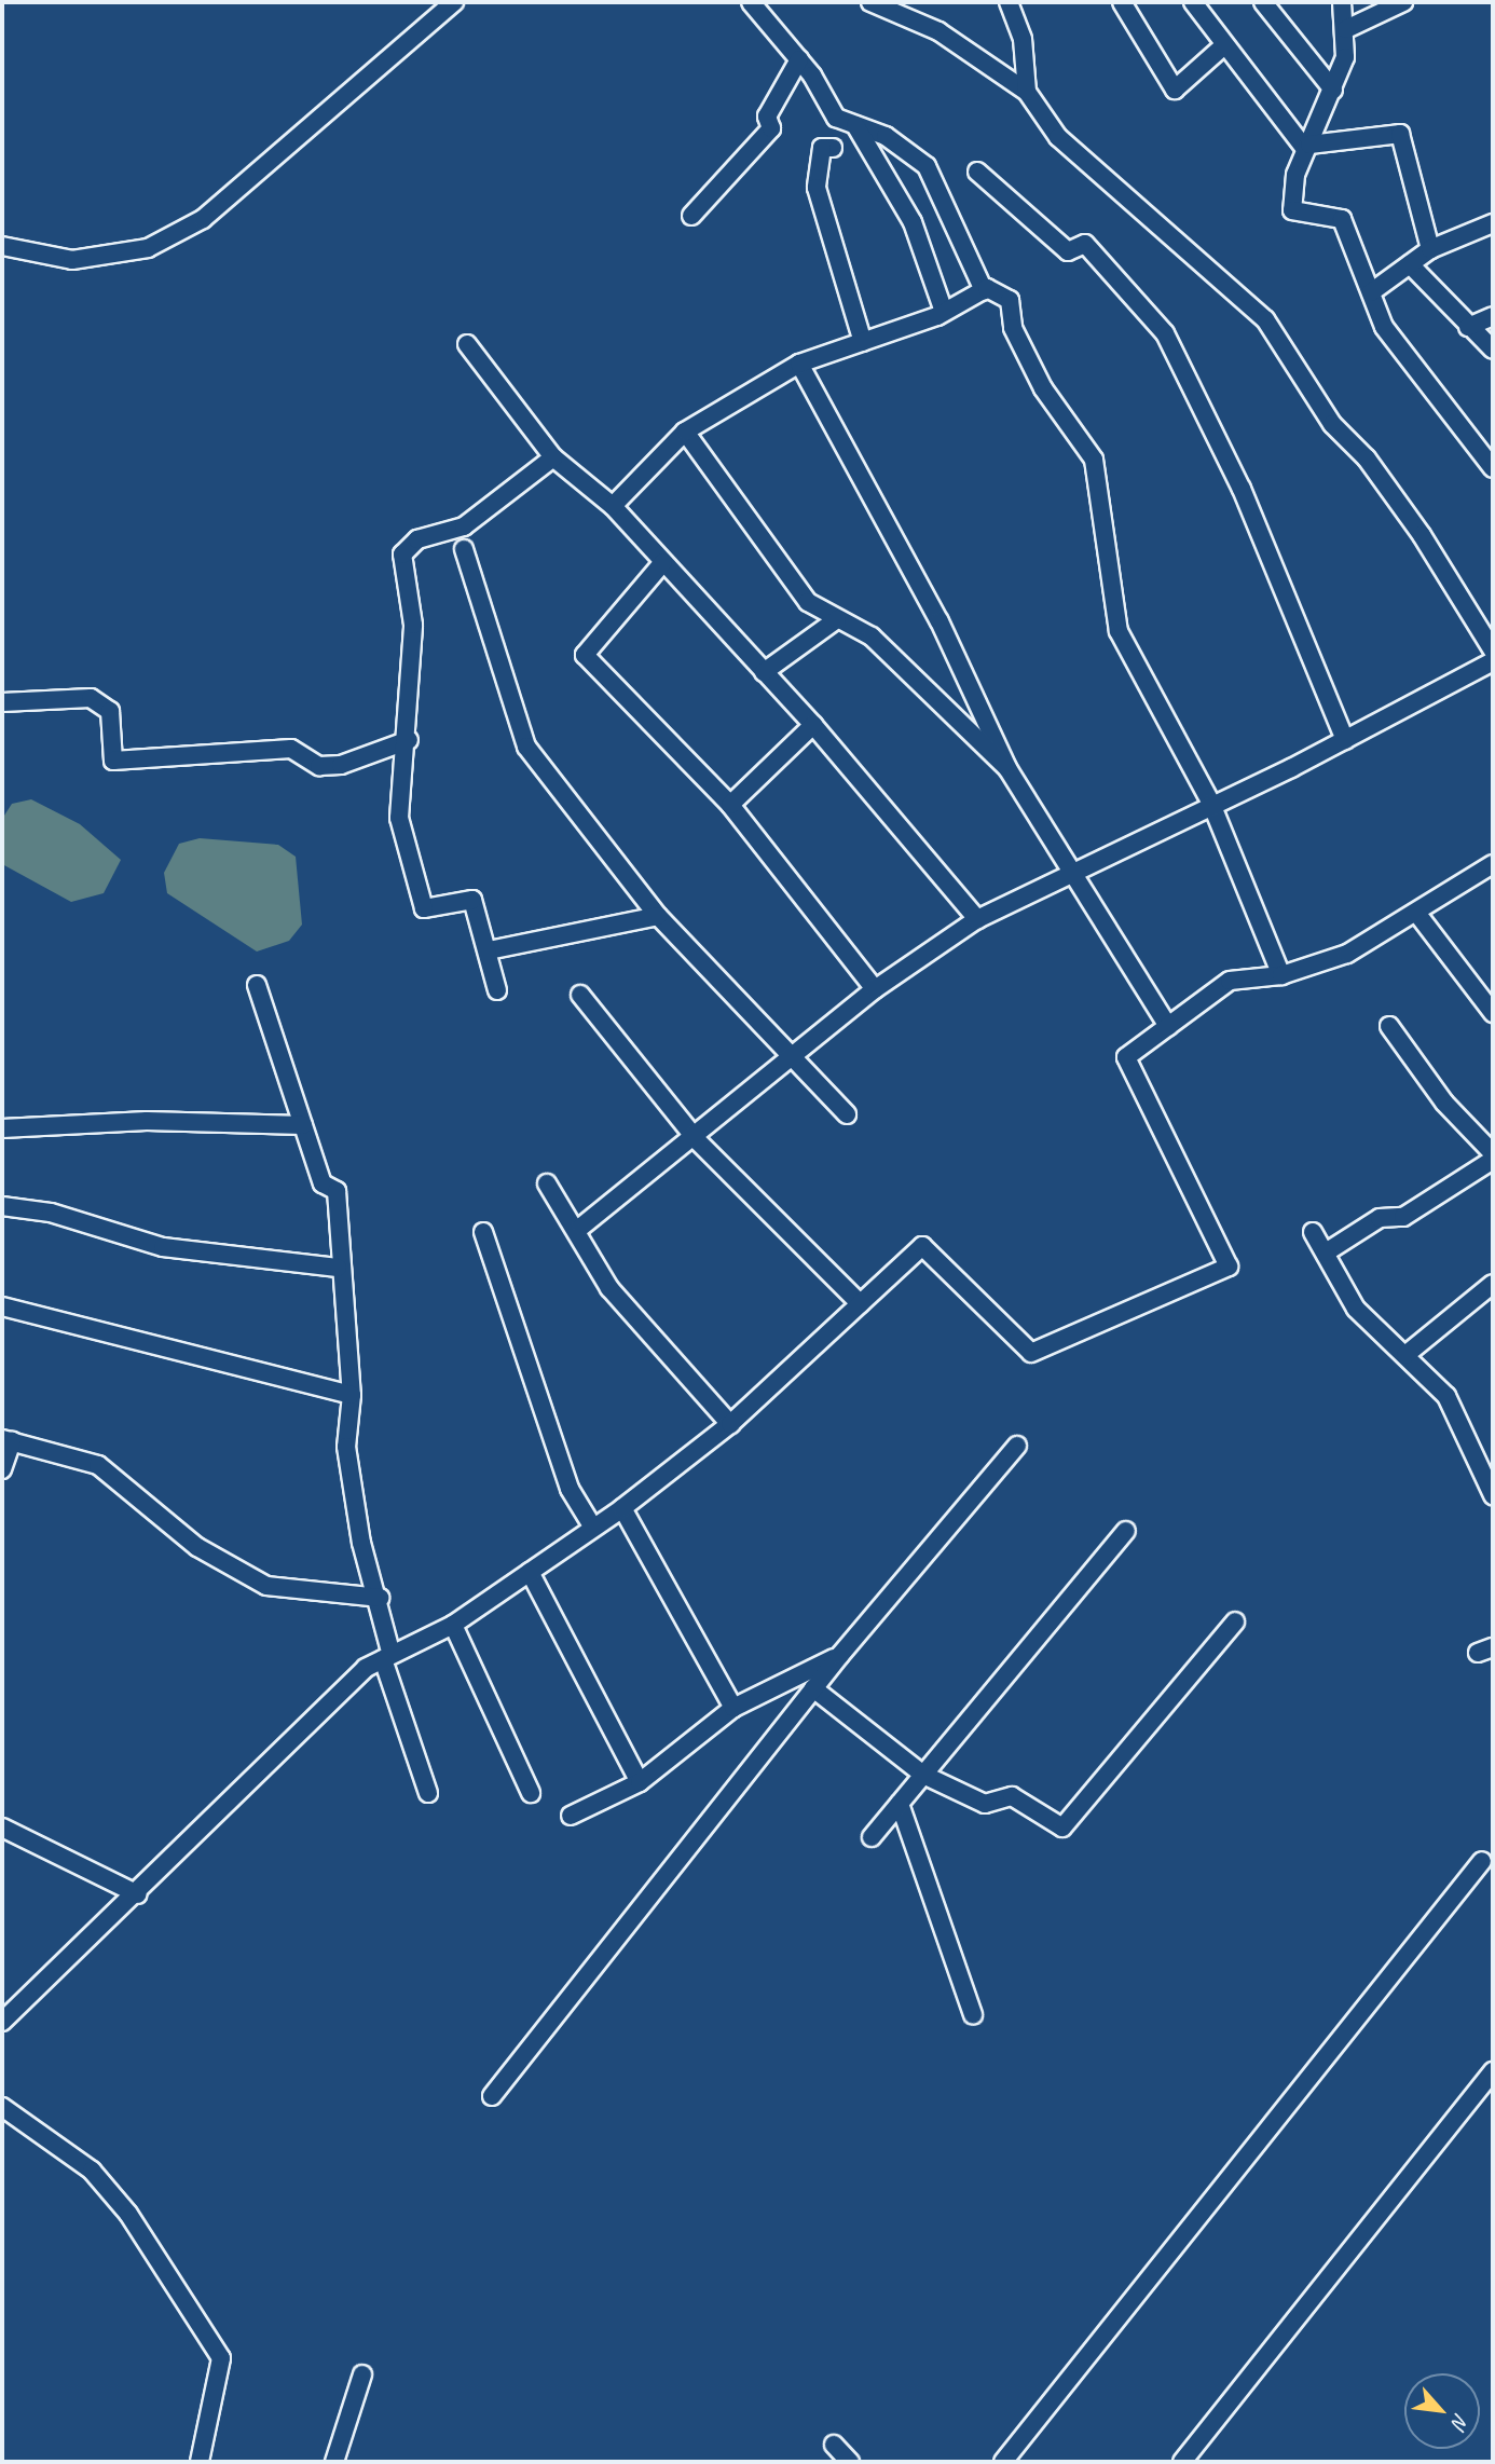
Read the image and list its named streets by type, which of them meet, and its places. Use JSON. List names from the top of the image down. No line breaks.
{"north":"bottom right"}
